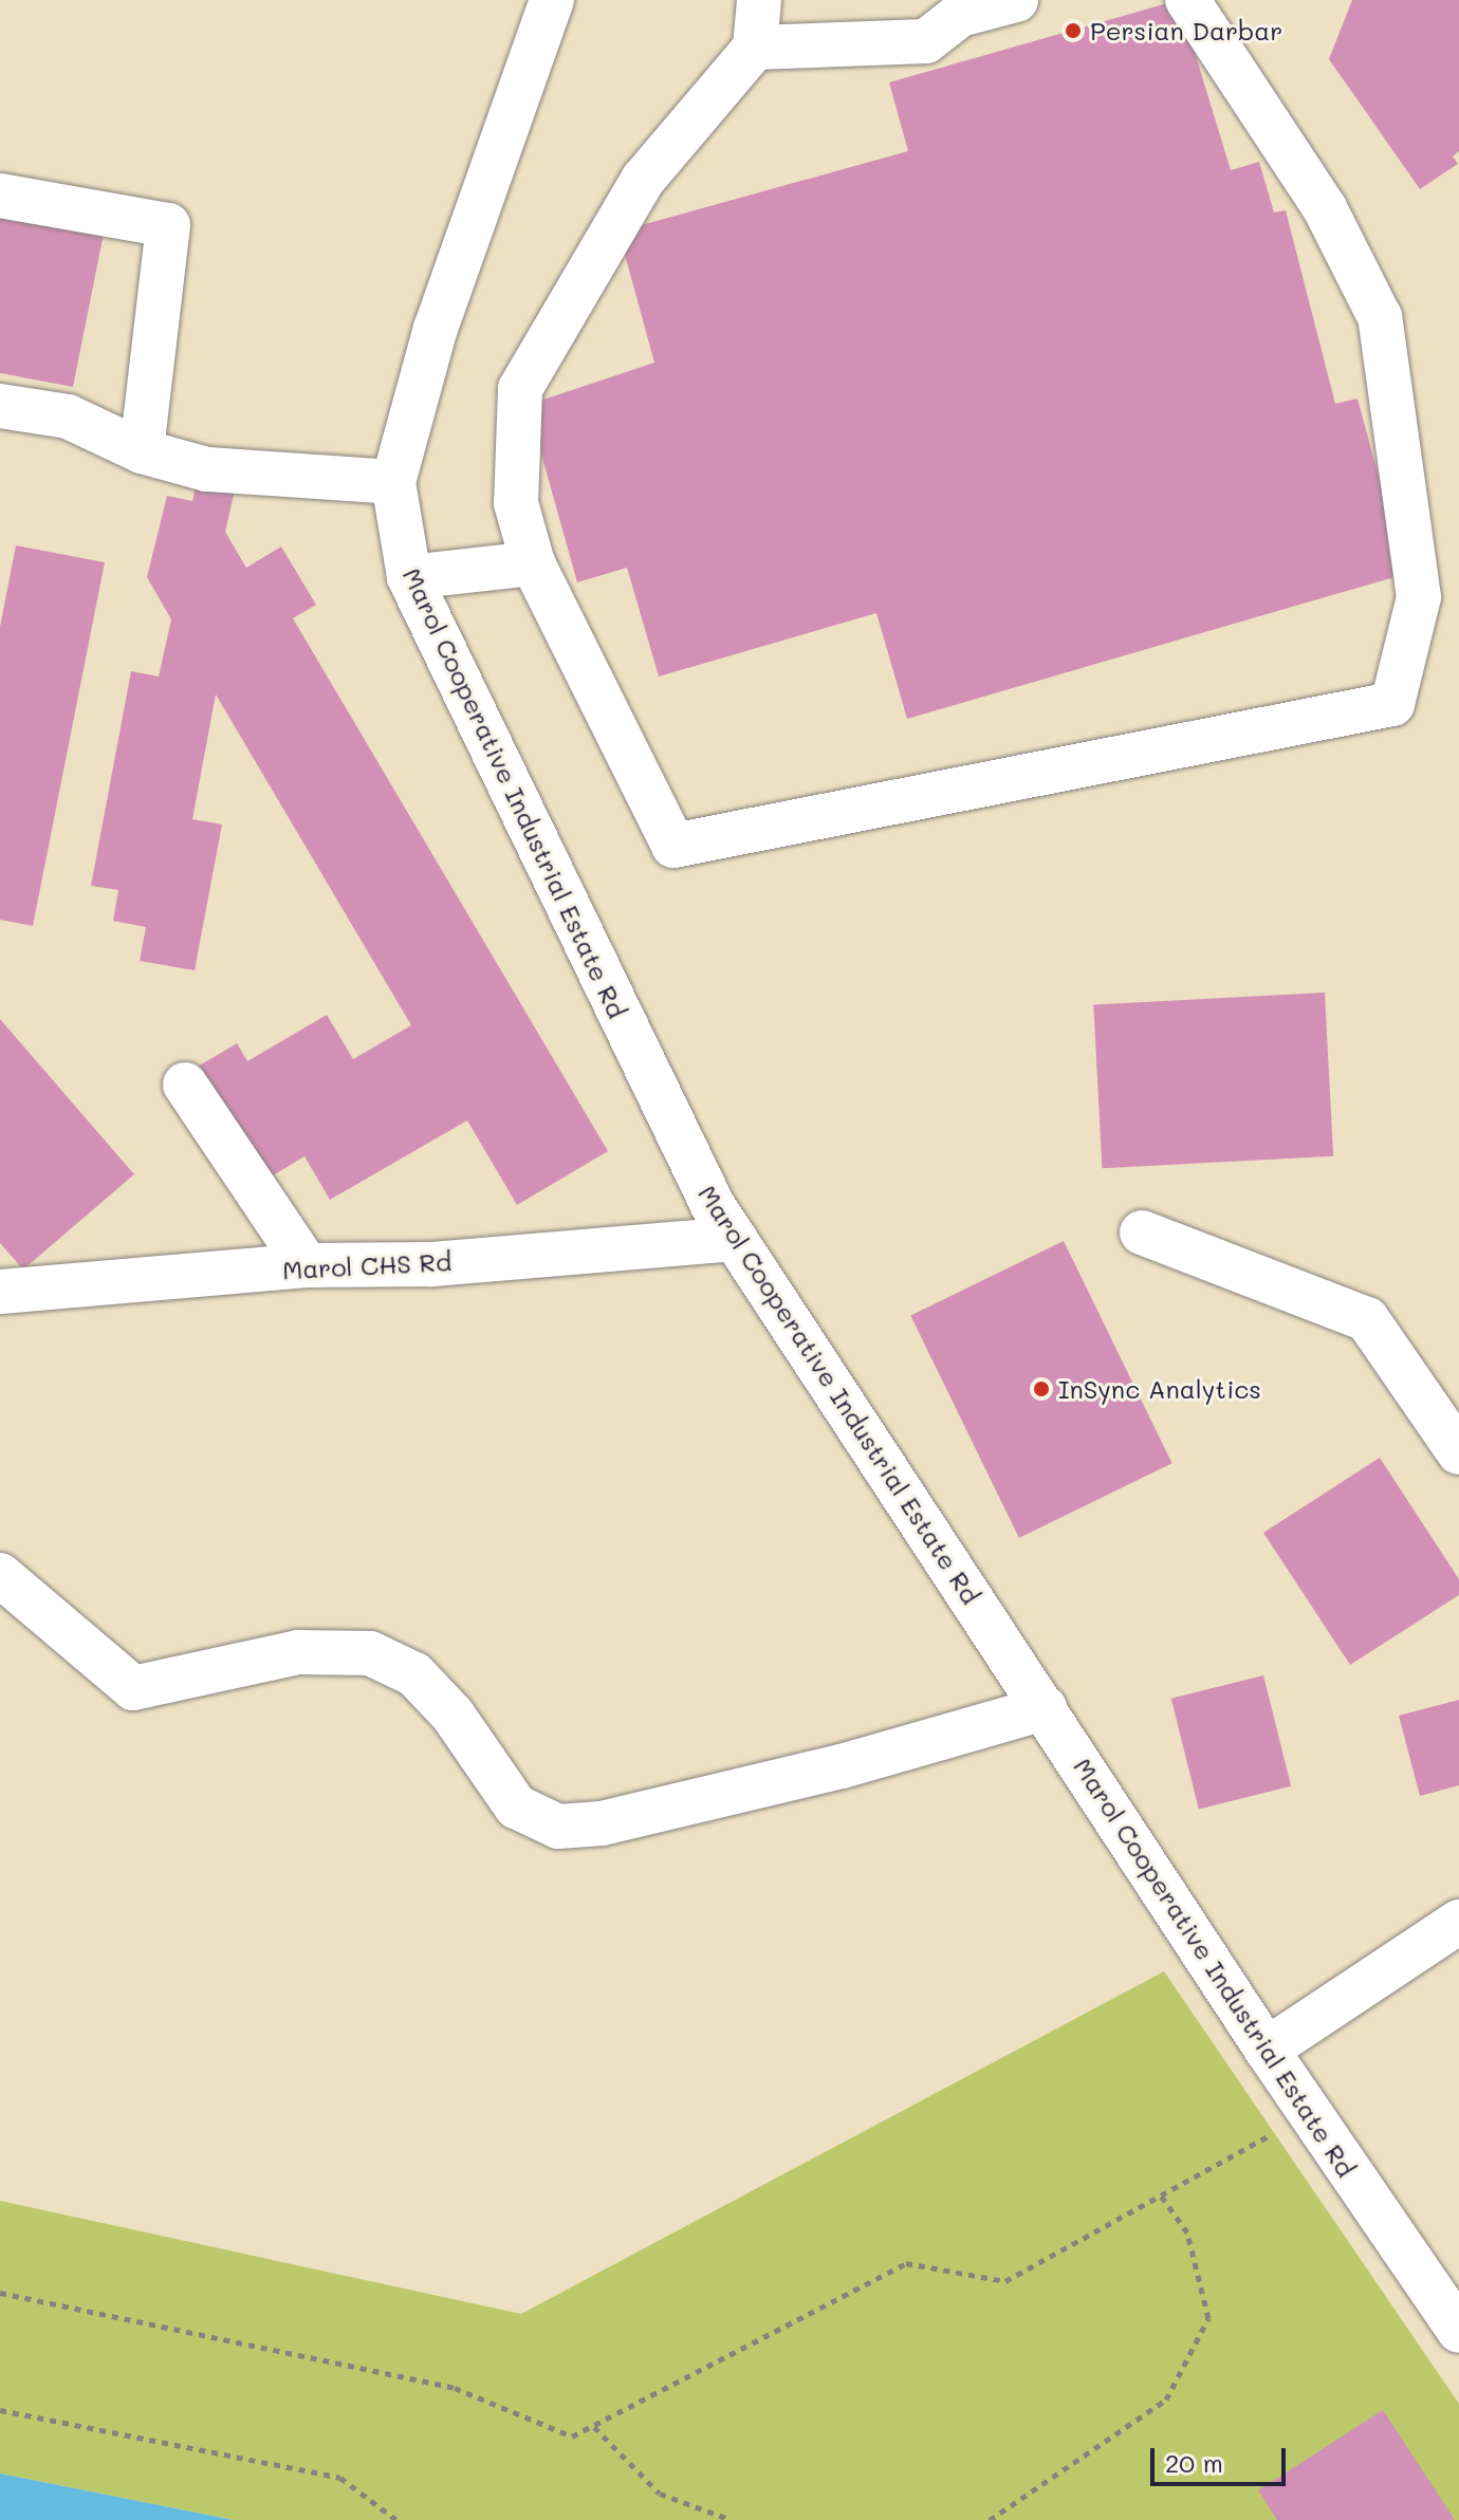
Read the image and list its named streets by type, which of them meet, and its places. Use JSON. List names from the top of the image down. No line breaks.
{"streets":{"street":["Marol Cooperative Industrial Estate Rd","Marol CHS Rd"]},"crossings":[["Marol Cooperative Industrial Estate Rd","Marol CHS Rd"]],"places":["Persian Darbar","InSync Analytics"],"scale_bar":"20 m"}
